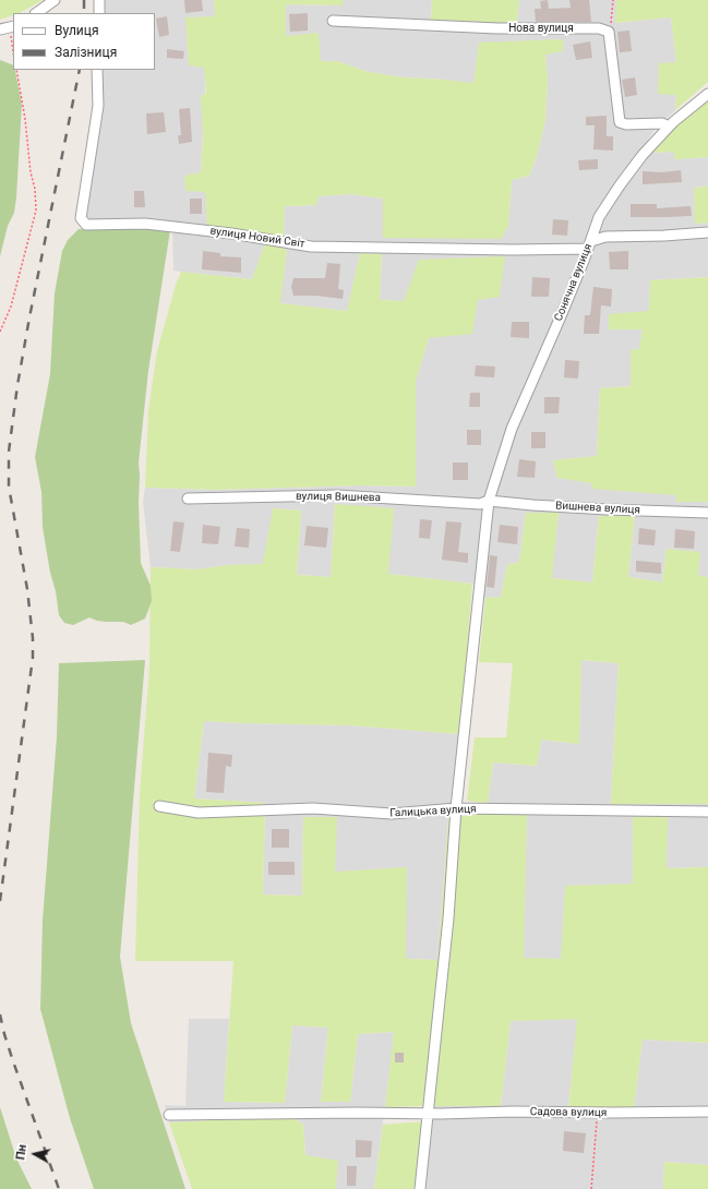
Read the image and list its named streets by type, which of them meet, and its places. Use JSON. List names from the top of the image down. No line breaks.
{"streets":{"street":["Нова вулиця","вулиця Новий Світ","Сонячна вулиця","вулиця Вишнева","Вишнева вулиця","Галицька вулиця","Садова вулиця"]},"crossings":[["вулиця Новий Світ","Сонячна вулиця"],["Сонячна вулиця","вулиця Вишнева"],["Сонячна вулиця","Вишнева вулиця"],["Сонячна вулиця","Галицька вулиця"],["Сонячна вулиця","Садова вулиця"],["вулиця Вишнева","Вишнева вулиця"]],"legend":["Вулиця","Залізниця"],"north":"left"}
